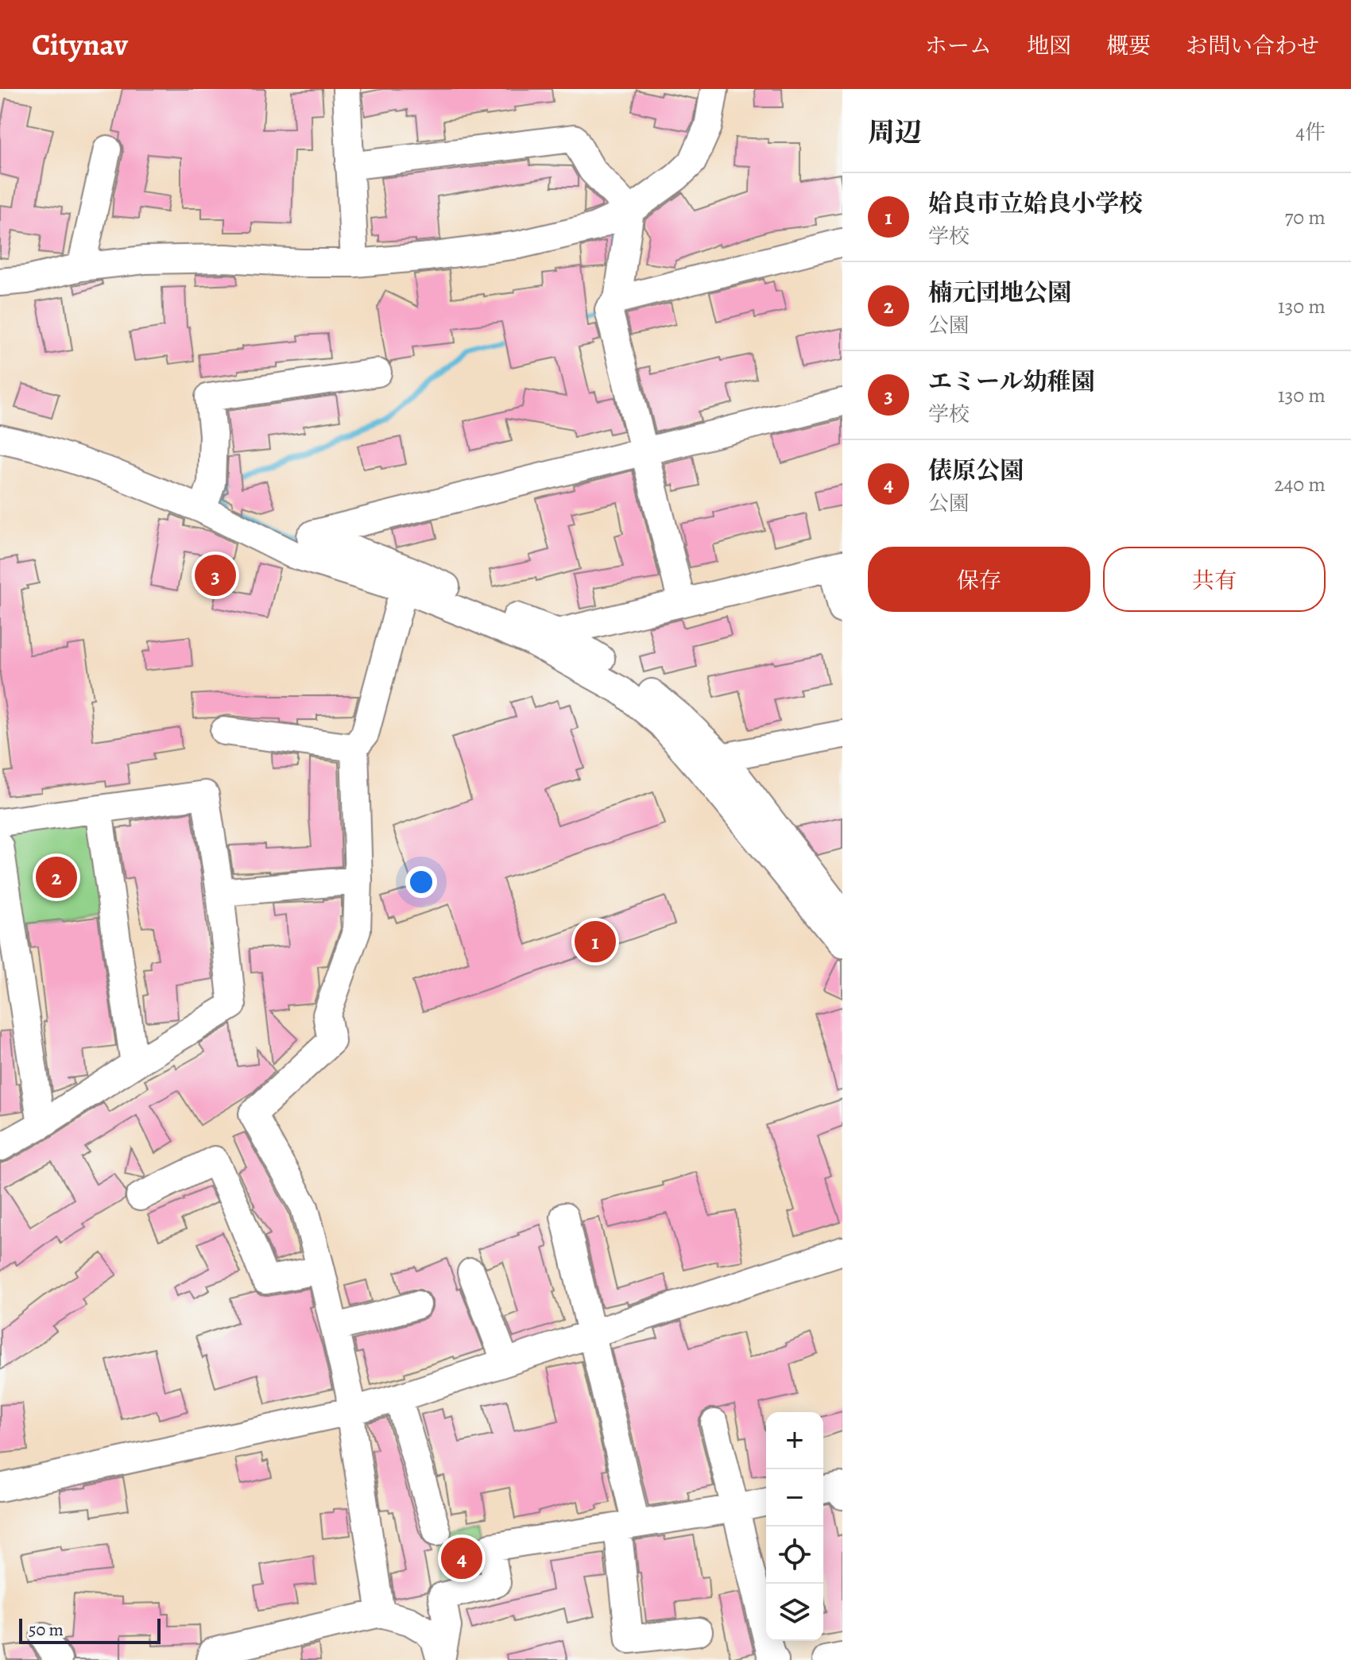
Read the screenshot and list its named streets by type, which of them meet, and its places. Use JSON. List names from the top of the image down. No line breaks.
{"scale_bar":"50 m","page":{"header":"Citynav","nav":["ホーム","地図","概要","お問い合わせ"],"heading":["周辺","4件"],"list":[{"mark":"1","name":"姶良市立姶良小学校","note":"学校","value":"70 m"},{"mark":"2","name":"楠元団地公園","note":"公園","value":"130 m"},{"mark":"3","name":"エミール幼稚園","note":"学校","value":"130 m"},{"mark":"4","name":"俵原公園","note":"公園","value":"240 m"}],"buttons":["保存","共有"],"pins":["3","2","1","4"],"map_buttons":["+","−"],"scale":"50 m"}}
